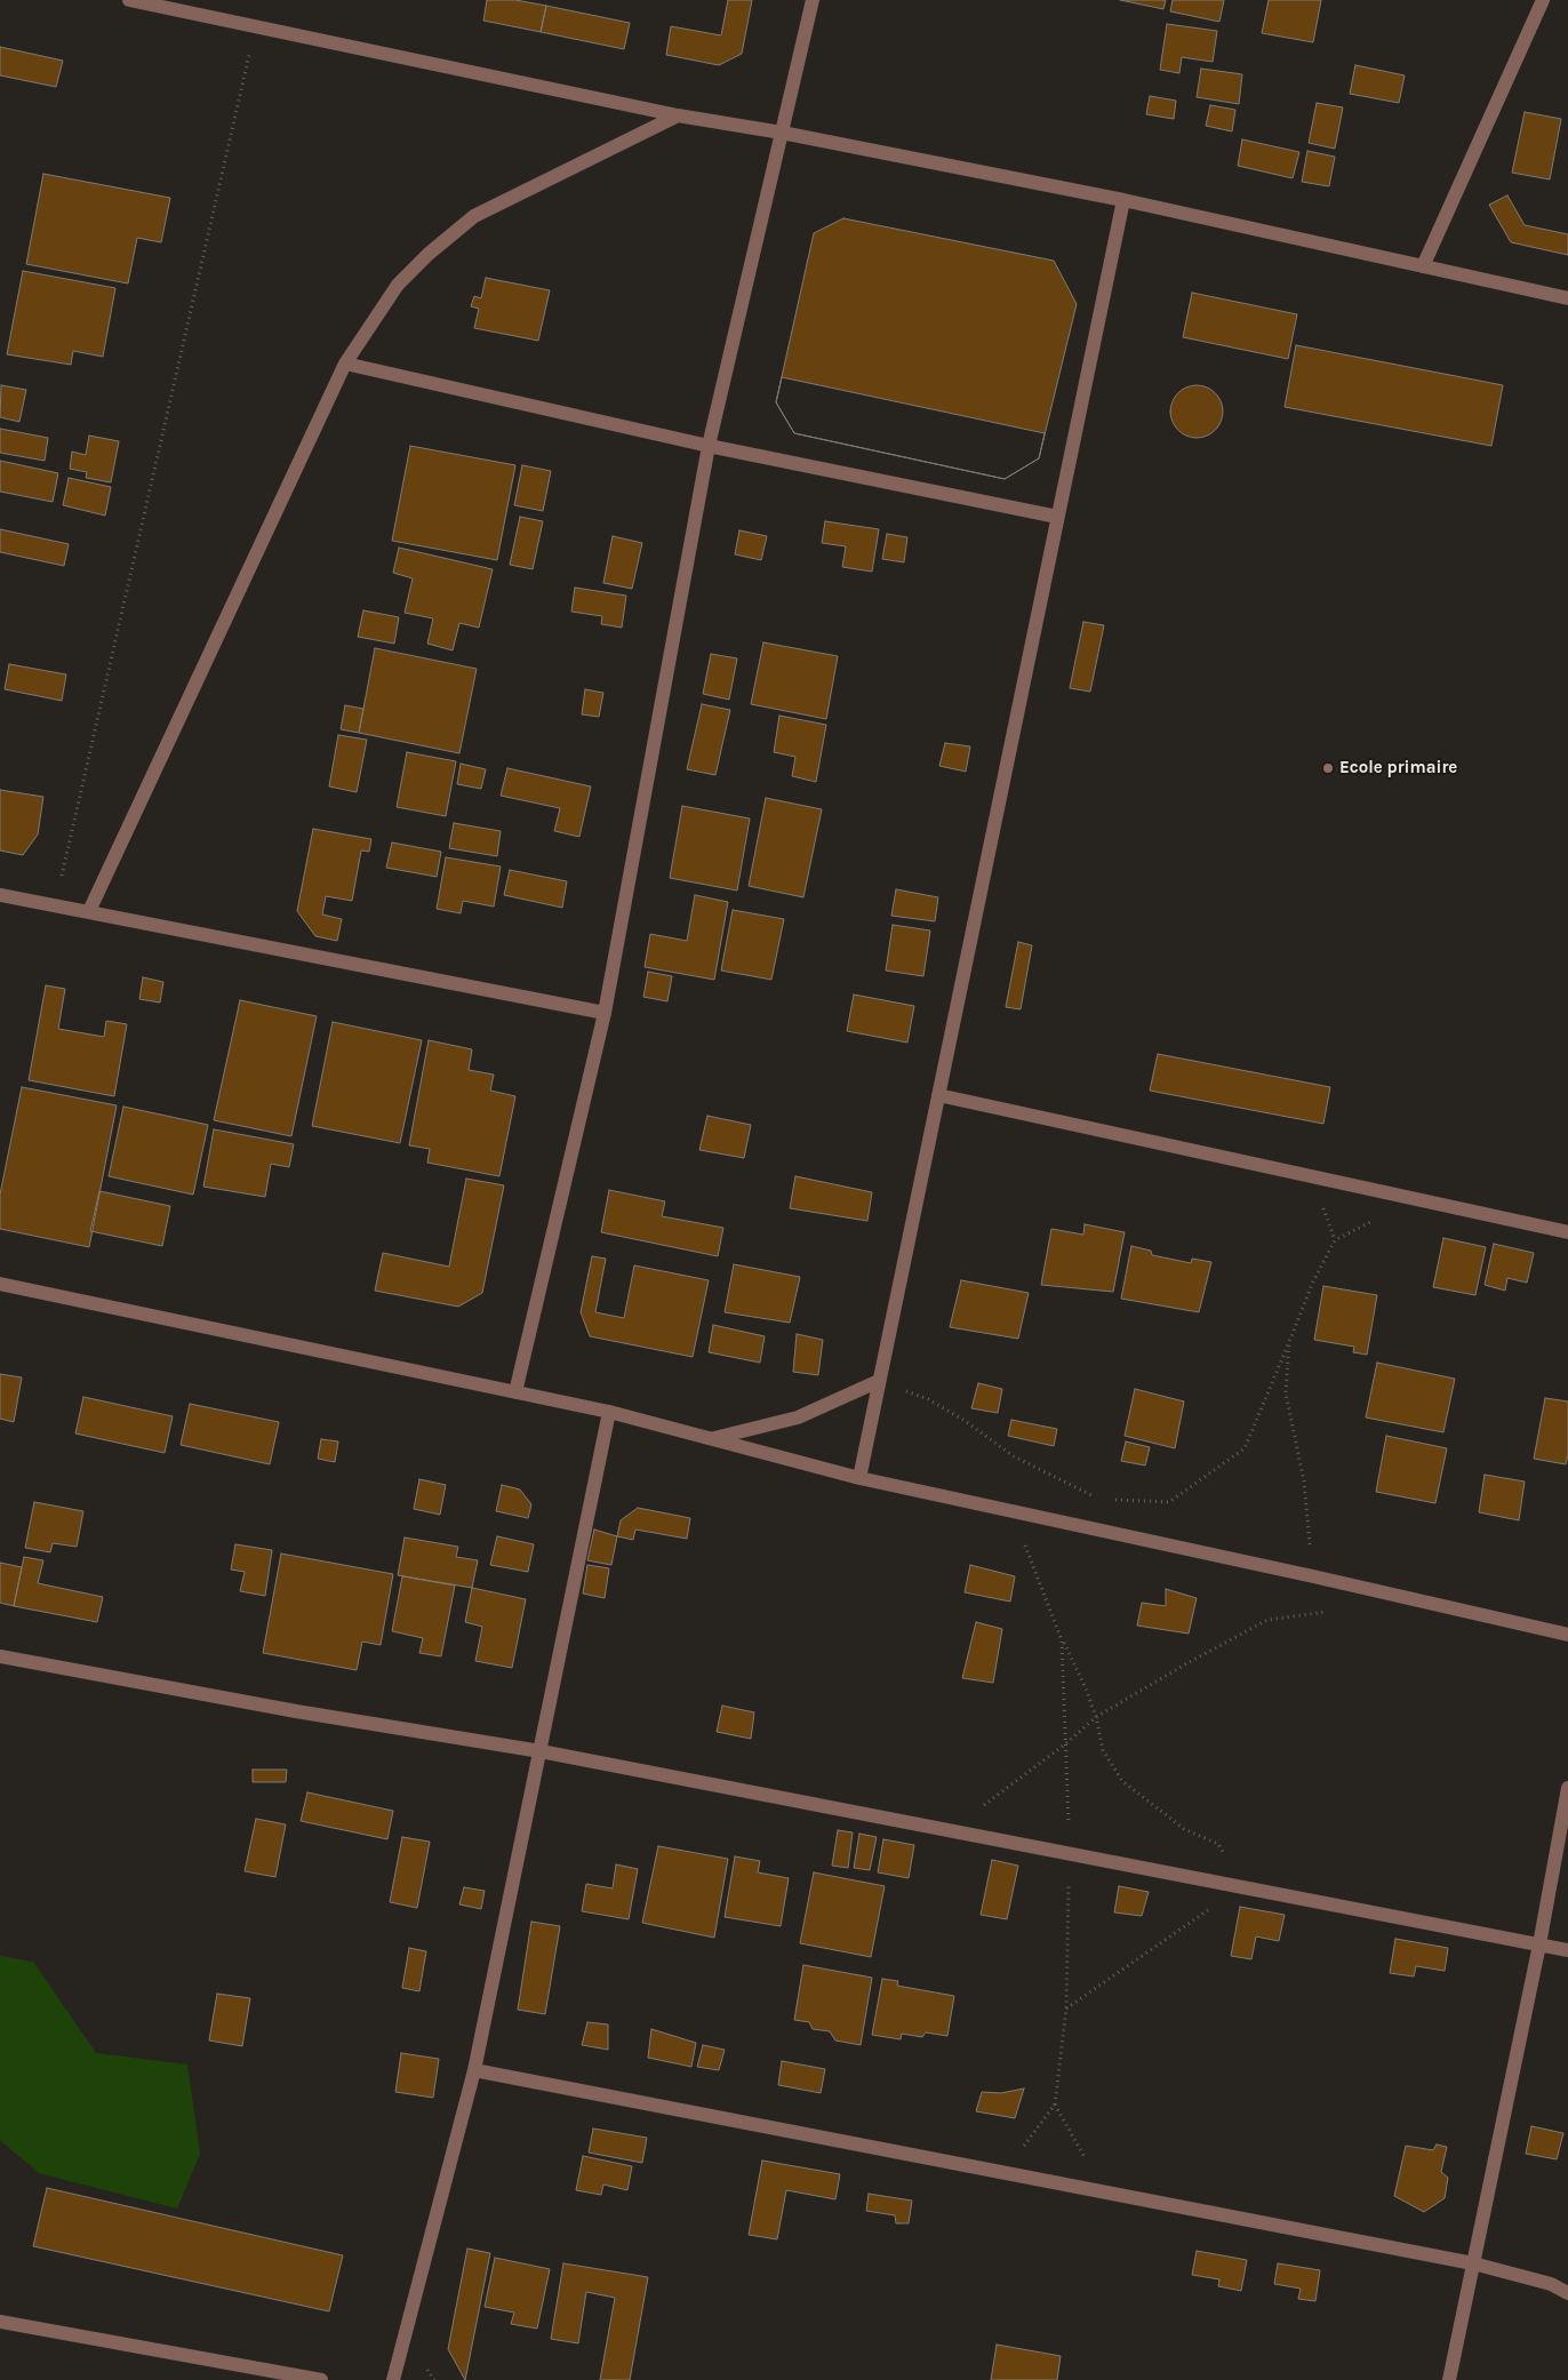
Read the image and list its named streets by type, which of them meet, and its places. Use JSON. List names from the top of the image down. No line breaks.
{"places":["Ecole primaire"]}
